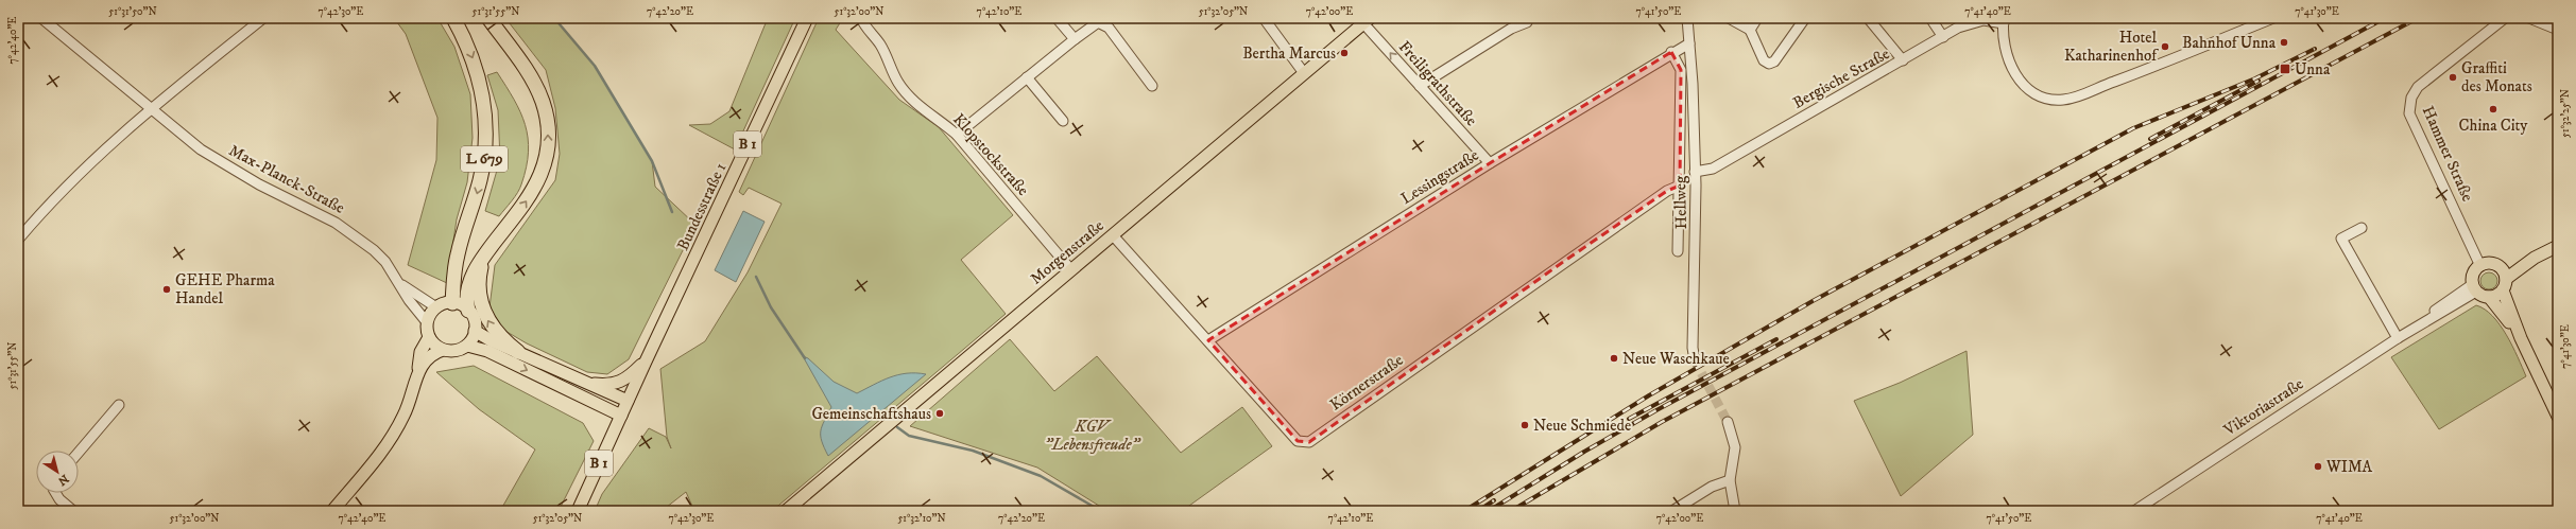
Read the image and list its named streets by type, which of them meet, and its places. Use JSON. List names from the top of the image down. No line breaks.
{"streets":{"highway":["L 679"],"main road":["B 1","Bundesstraße 1","Morgenstraße"],"street":["Bergische Straße","Freiligrathstraße","Hammer Straße","Klopstockstraße","Lessingstraße","Max-Planck-Straße","Hellweg","Körnerstraße","Viktoriastraße"]},"crossings":[["Bergische Straße","Hellweg"],["Freiligrathstraße","Lessingstraße"],["Freiligrathstraße","Morgenstraße"],["B 1","Bundesstraße 1"],["Hammer Straße","Viktoriastraße"],["Klopstockstraße","Morgenstraße"],["L 679","Max-Planck-Straße"],["Lessingstraße","Hellweg"],["Lessingstraße","Körnerstraße"],["Hellweg","Körnerstraße"],["Morgenstraße","Körnerstraße"]],"one_way":["Freiligrathstraße"],"parks":["KGV \"Lebensfreude\""],"places":{"other":["Bahnhof Unna","Hotel Katharinenhof","Bertha Marcus","Graffiti des Monats","China City","GEHE Pharma Handel","Neue Waschkaue","Gemeinschaftshaus","Neue Schmiede","WIMA"],"transit":["Unna"]},"north":"bottom right","coordinates":["51°31'50\"N","7°42'30\"E","51°31'55\"N","7°42'20\"E","51°32'00\"N","7°42'10\"E","51°32'05\"N","7°42'00\"E","7°41'50\"E","7°41'40\"E","7°41'30\"E","7°42'40\"E","51°32'25\"N","51°32'10\"N"]}
